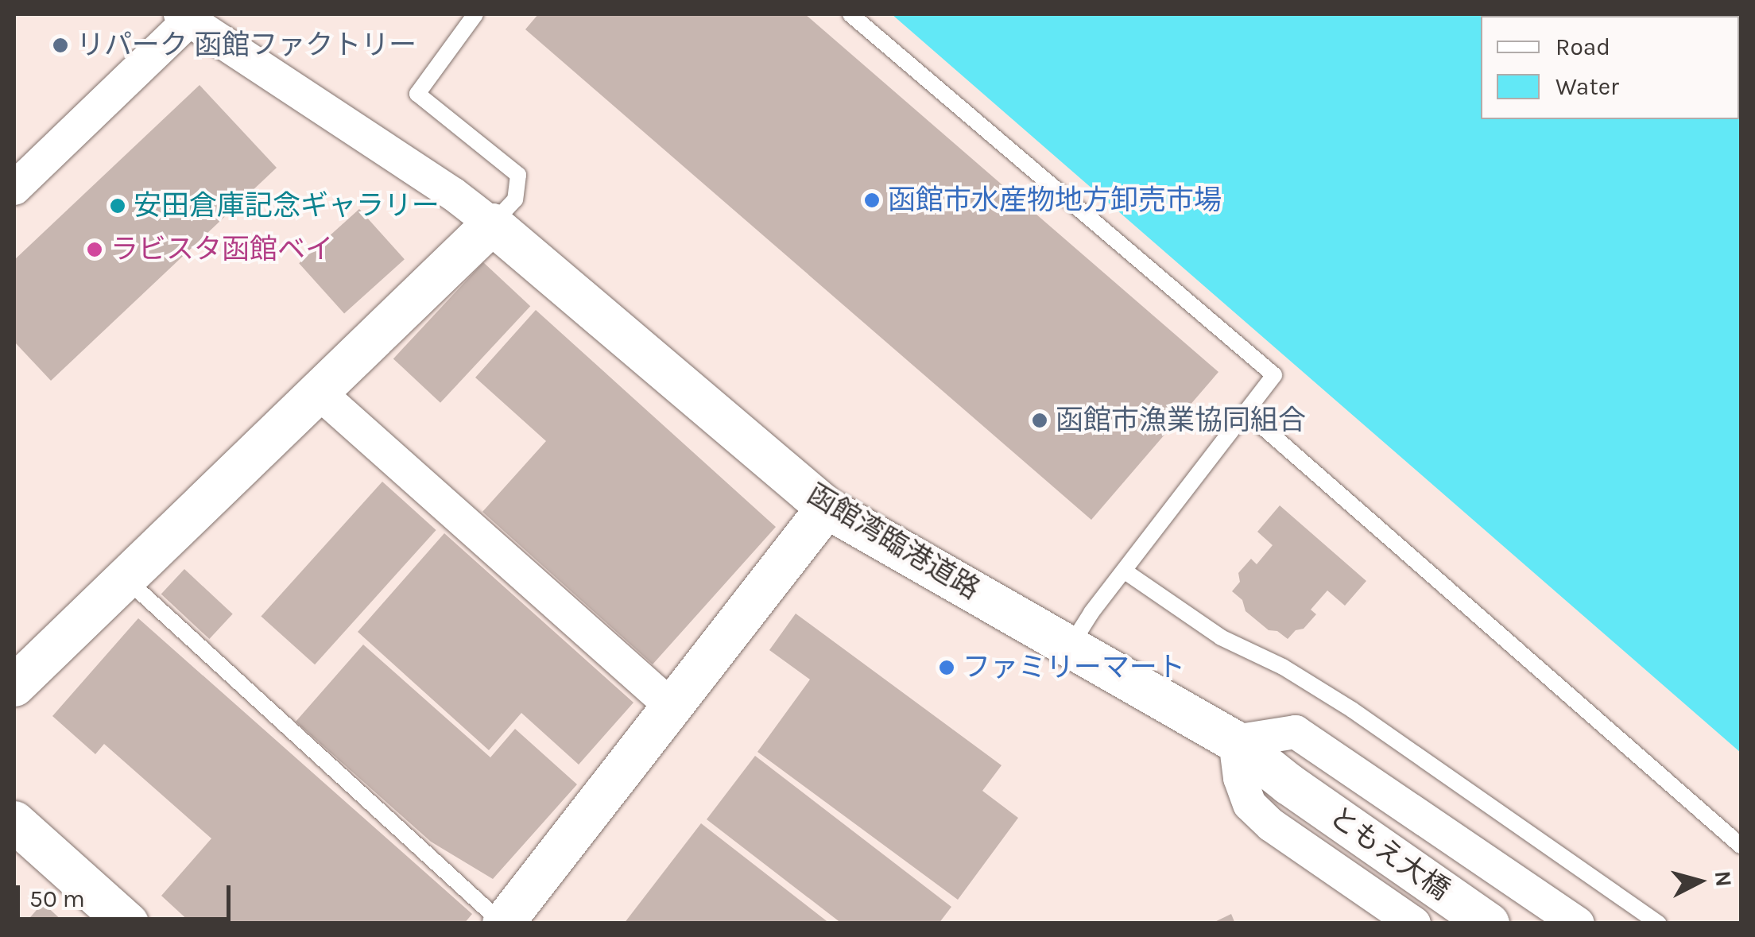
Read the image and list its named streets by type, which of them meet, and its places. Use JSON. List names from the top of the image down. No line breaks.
{"streets":{"street":["函館湾臨港道路","ともえ大橋"]},"crossings":[["函館湾臨港道路","ともえ大橋"]],"places":["リパーク 函館ファクトリー","函館市水産物地方卸売市場","安田倉庫記念ギャラリー","ラビスタ函館ベイ","函館市漁業協同組合","ファミリーマート"],"legend":["Road","Water"],"scale_bar":"50 m","north":"right"}
